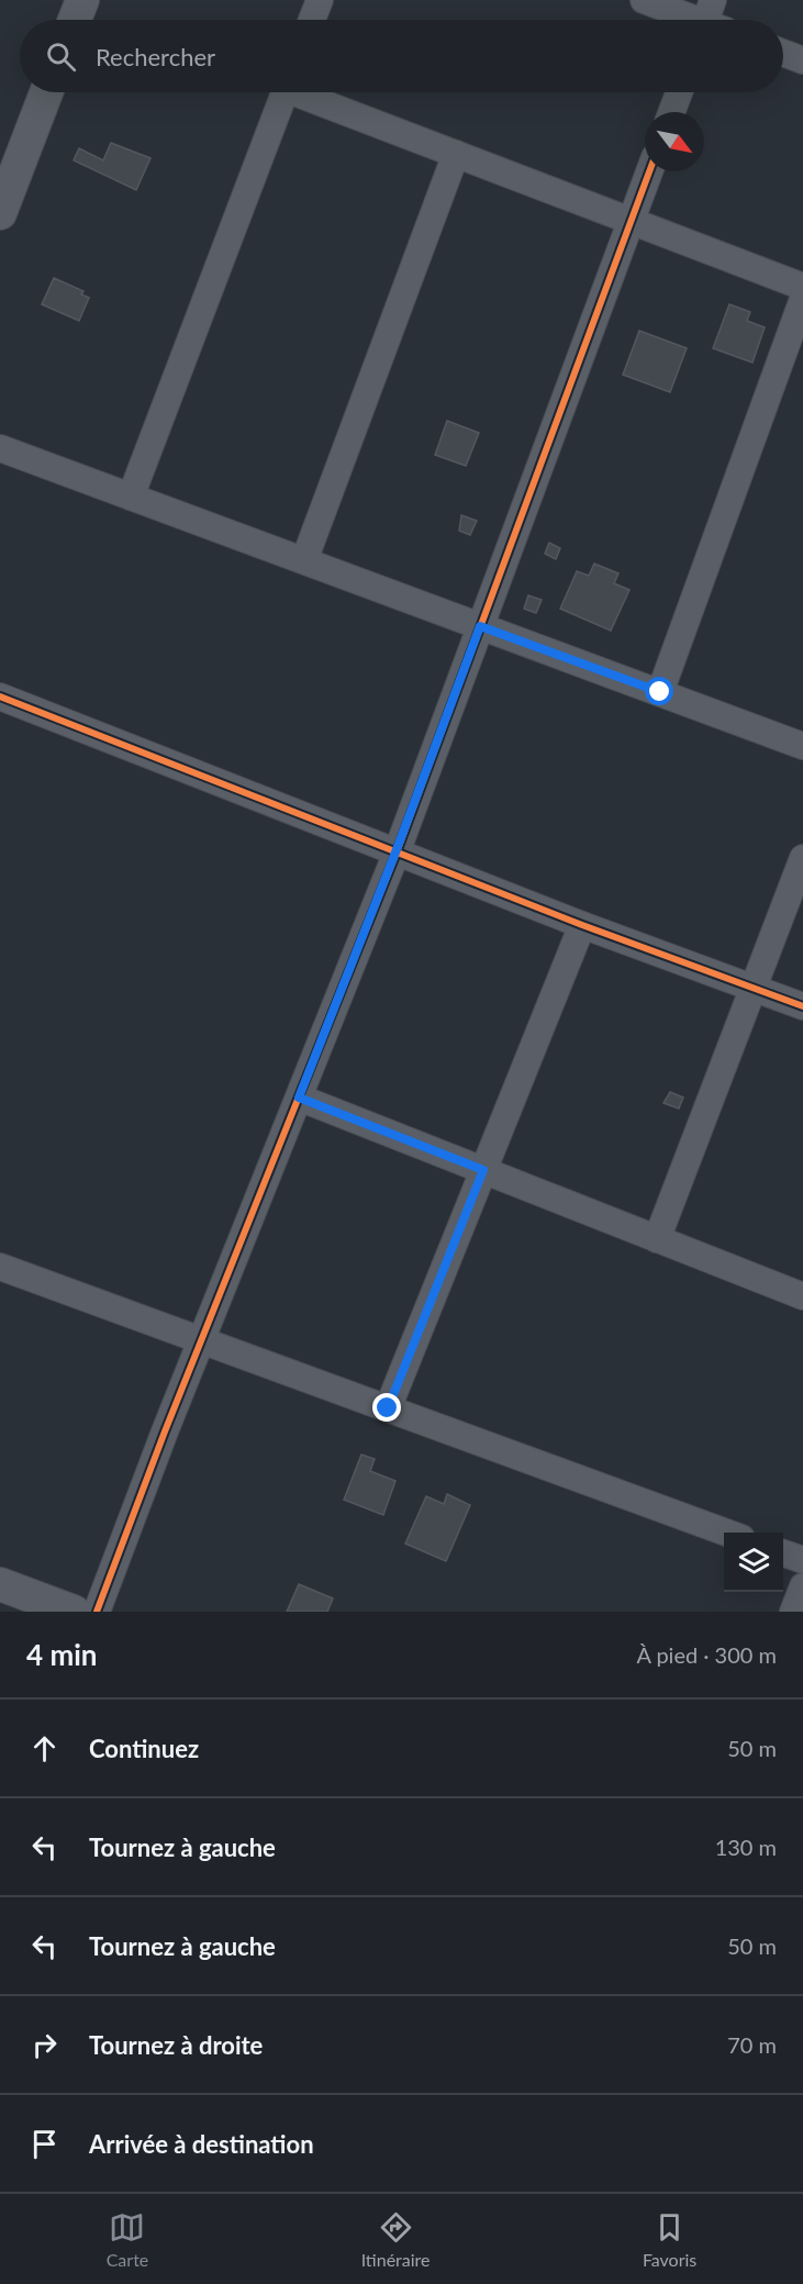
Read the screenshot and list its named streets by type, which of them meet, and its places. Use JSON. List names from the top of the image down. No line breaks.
{"north":"bottom right","page":{"search":"Rechercher","heading":["4 min","À pied · 300 m"],"list":[["Continuez","50 m"],["Tournez à gauche","130 m"],["Tournez à gauche","50 m"],["Tournez à droite","70 m"],"Arrivée à destination"],"nav":["Carte","Itinéraire","Favoris"]}}
